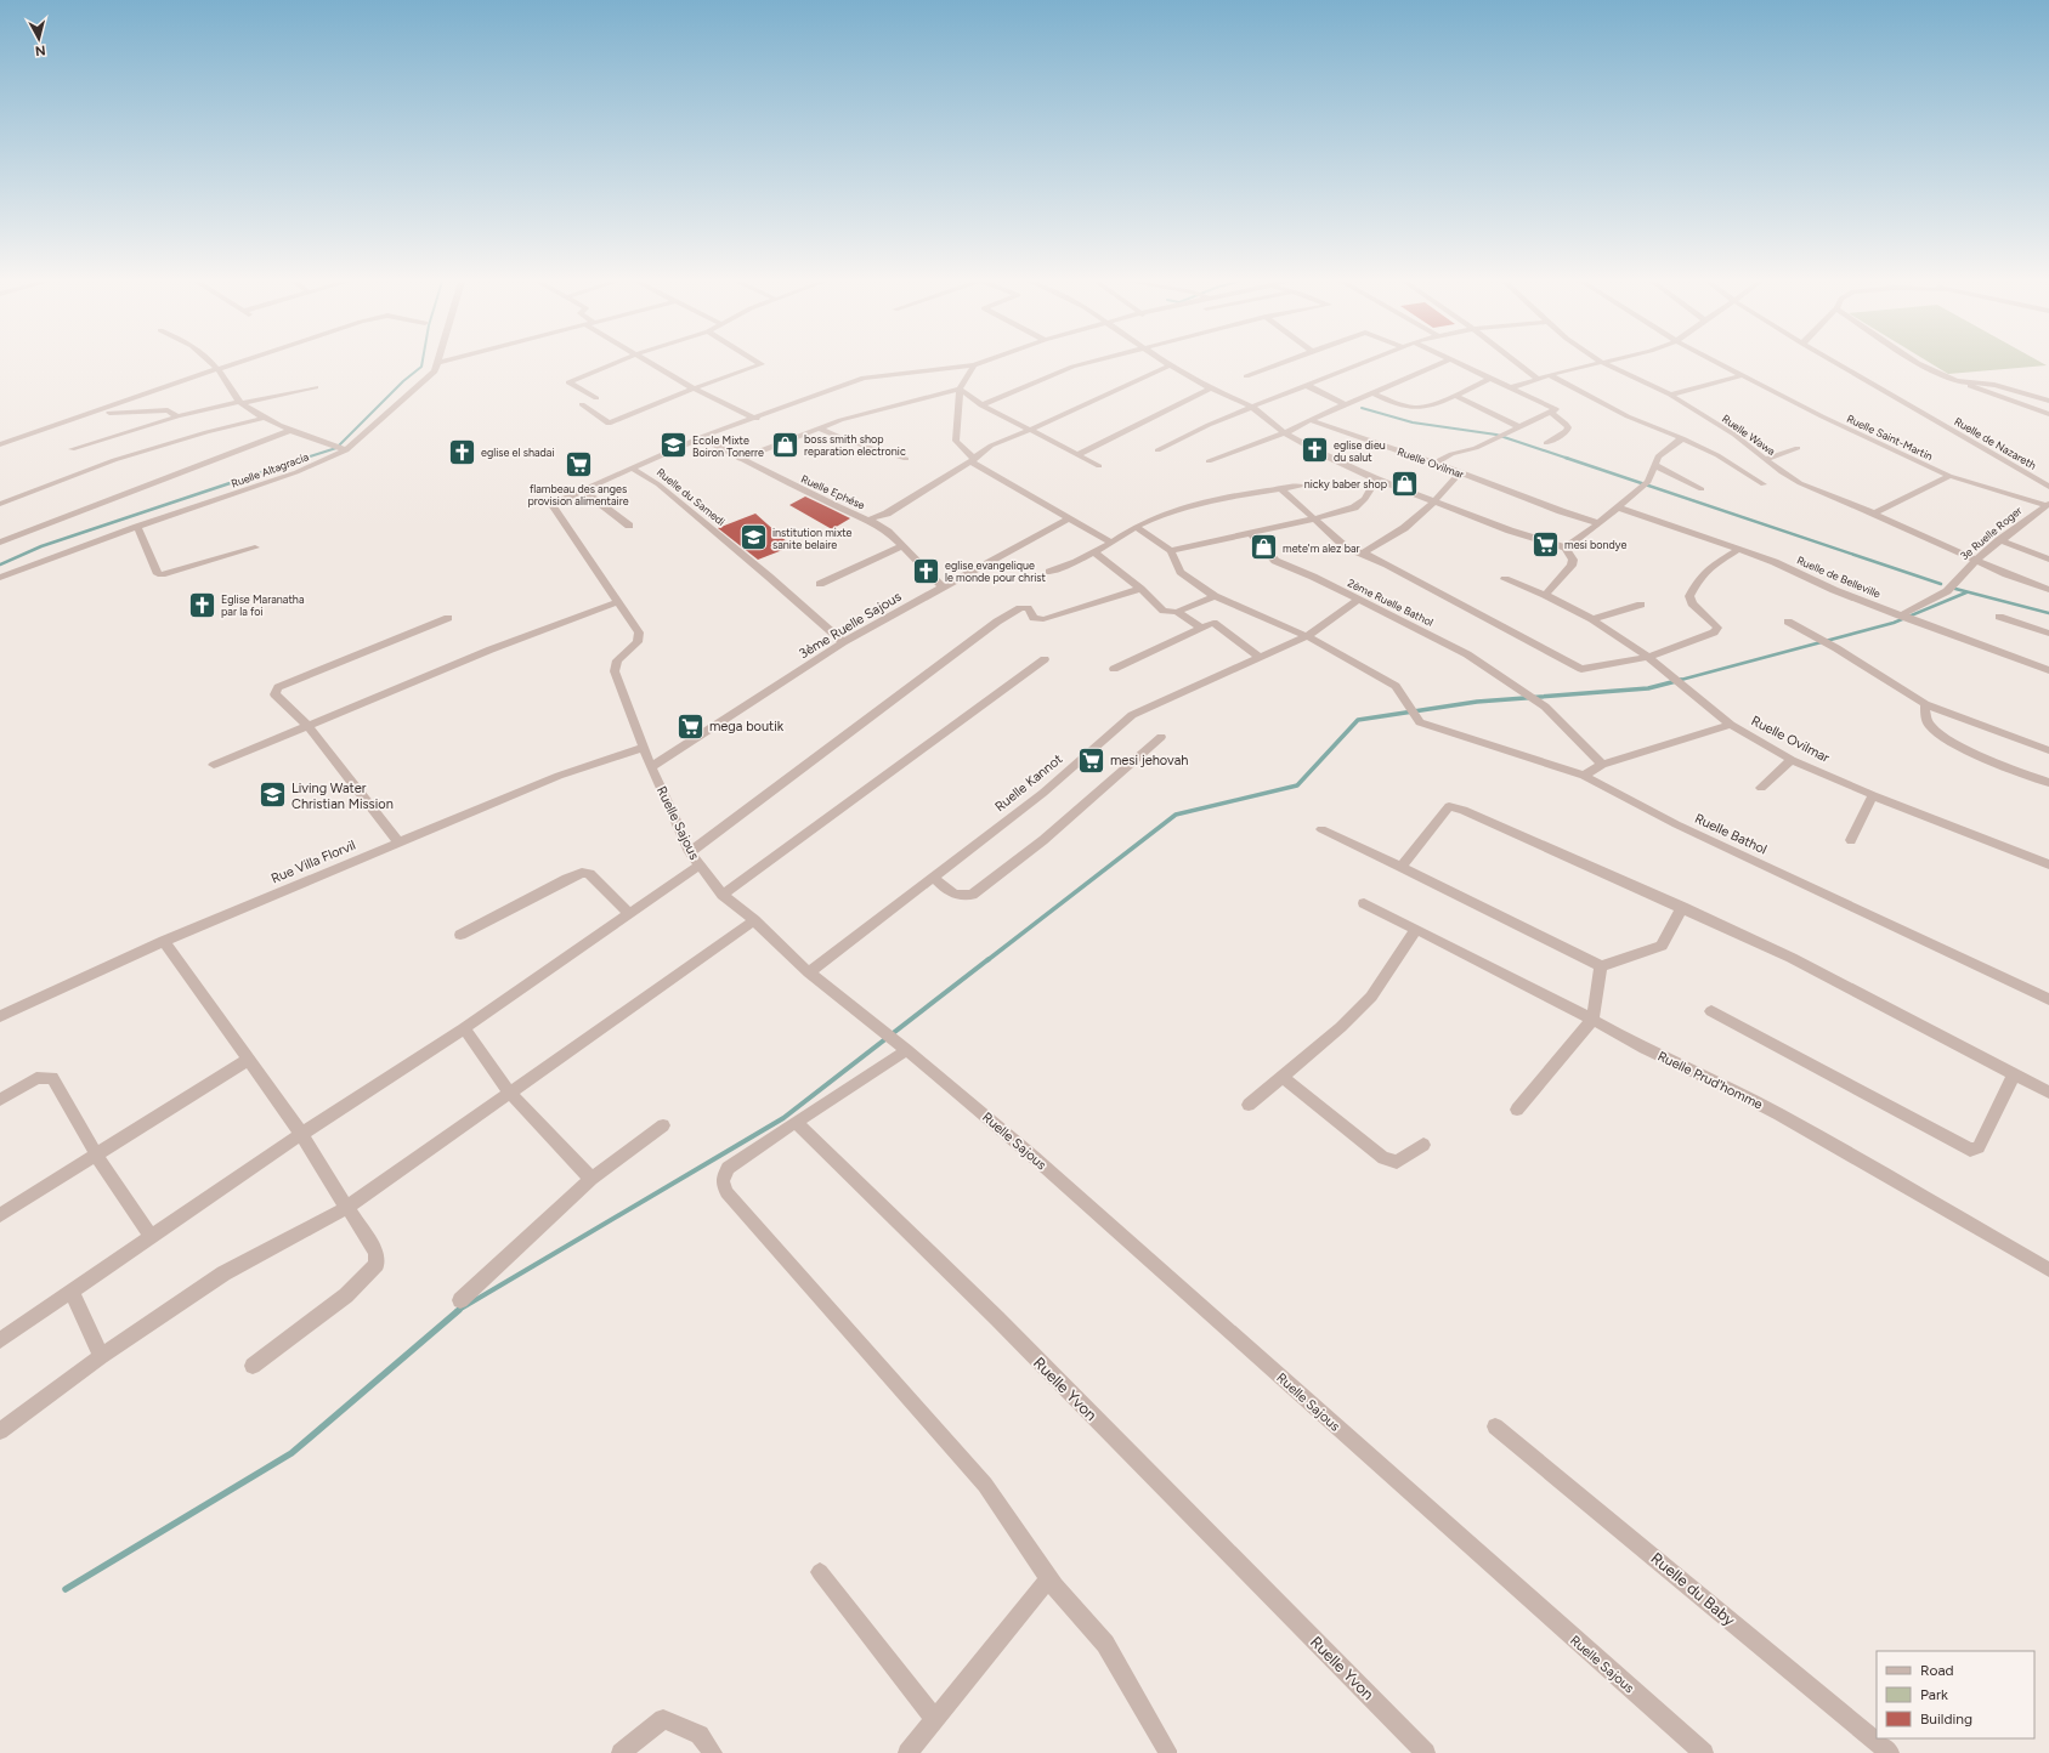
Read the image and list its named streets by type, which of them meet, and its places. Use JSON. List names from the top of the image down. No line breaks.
{"streets":{"street":["Ruelle Wawa","Ruelle Saint-Martin","Ruelle de Nazareth","Ruelle Ovilmar","Ruelle Altagracia","Ruelle Ephése","Ruelle du Samedi","3e Ruelle Roger","Ruelle de Belleville","2ème Ruelle Bathol","3ème Ruelle Sajous","Ruelle Kannot","Ruelle Sajous","Ruelle Bathol","Rue Villa Florvil","Ruelle Prud'homme","Ruelle Yvon","Ruelle du Baby"]},"crossings":[["Ruelle Wawa","3e Ruelle Roger"],["Ruelle Saint-Martin","3e Ruelle Roger"],["Ruelle Ephése","3ème Ruelle Sajous"],["Ruelle Ephése","Ruelle Sajous"],["Ruelle du Samedi","3ème Ruelle Sajous"],["Ruelle du Samedi","Ruelle Sajous"],["3e Ruelle Roger","Ruelle de Belleville"],["2ème Ruelle Bathol","Ruelle Kannot"],["3ème Ruelle Sajous","Ruelle Sajous"],["Ruelle Kannot","Ruelle Sajous"],["Ruelle Kannot","Ruelle Bathol"],["Ruelle Sajous","Rue Villa Florvil"]],"places":{"shop":["boss smith shop reparation electronic","nicky baber shop","mete'm alez bar"],"school or university":["Ecole Mixte Boiron Tonerre","institution mixte sanite belaire","Living Water Christian Mission"],"church":["eglise dieu du salut","eglise el shadai","eglise evangelique le monde pour christ","Eglise Maranatha par la foi"],"supermarket":["flambeau des anges provision alimentaire","mesi bondye","mega boutik","mesi jehovah"]},"legend":["Road","Park","Building"],"north":"bottom"}
